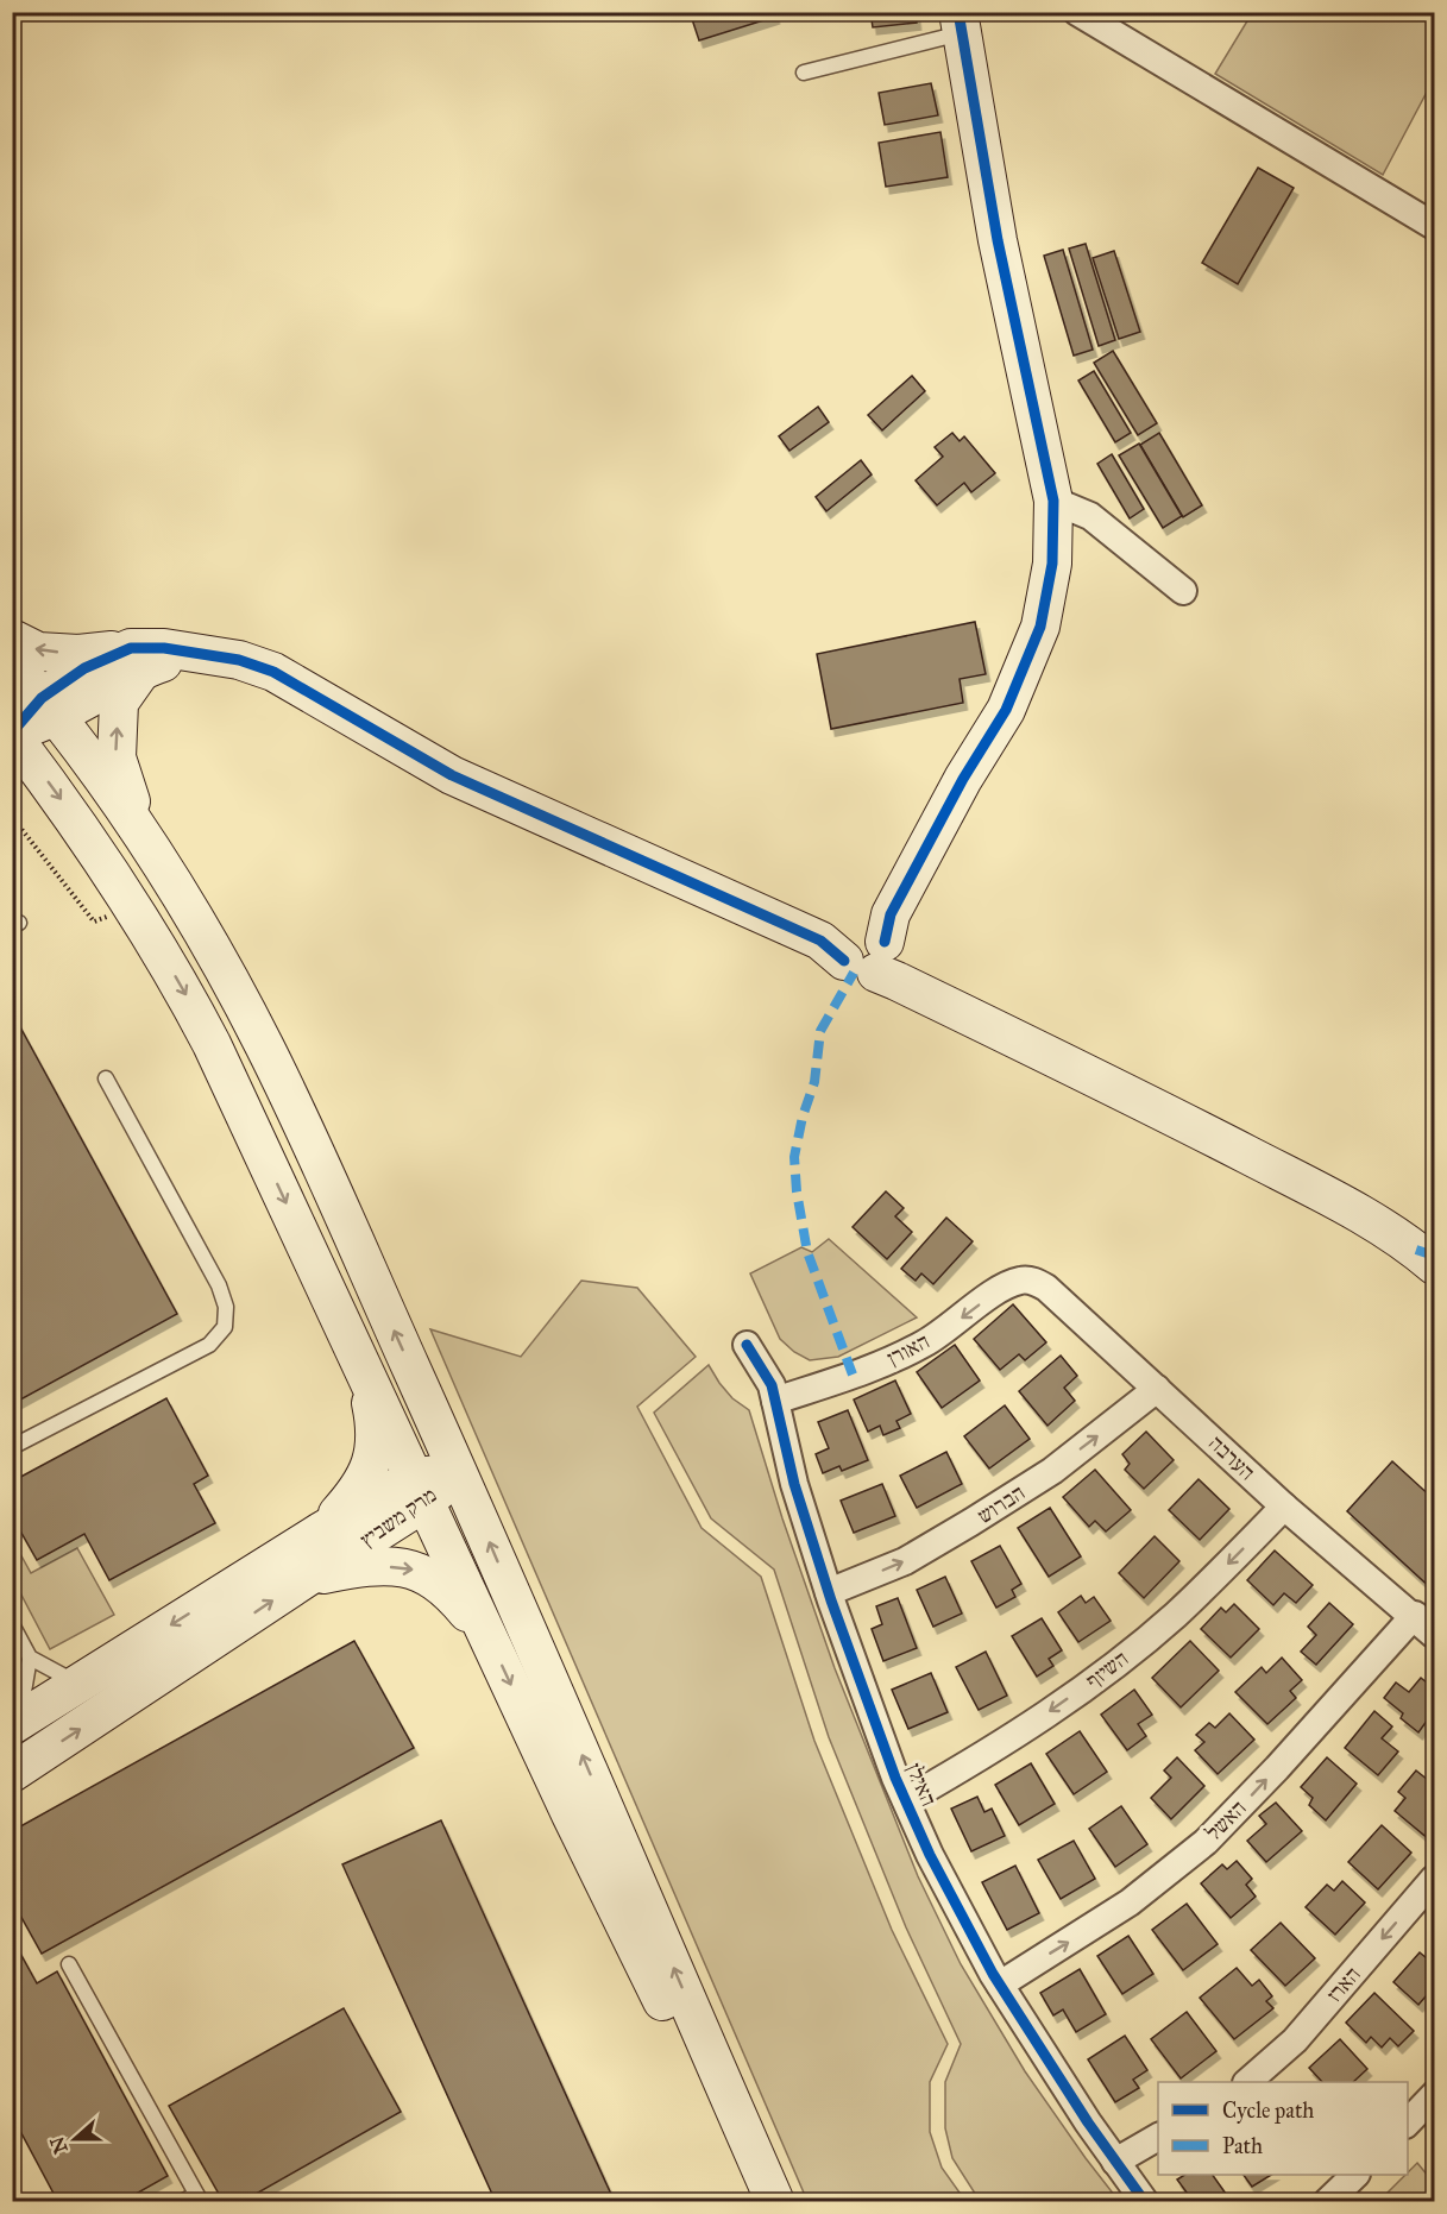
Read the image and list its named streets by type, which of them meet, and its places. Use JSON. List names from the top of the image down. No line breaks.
{"streets":{"main road":["מרק משביץ"],"street":["האורן","הערבה","הברוש","השיזף","האילן","האשל","הארז"]},"crossings":[["האורן","הערבה"],["האורן","האילן"],["הערבה","הברוש"],["הערבה","השיזף"],["הערבה","האשל"],["הברוש","האילן"],["השיזף","האילן"],["האילן","האשל"]],"one_way":["האורן","הברוש","השיזף","האשל","הארז"],"legend":["Cycle path","Path"],"north":"left"}
